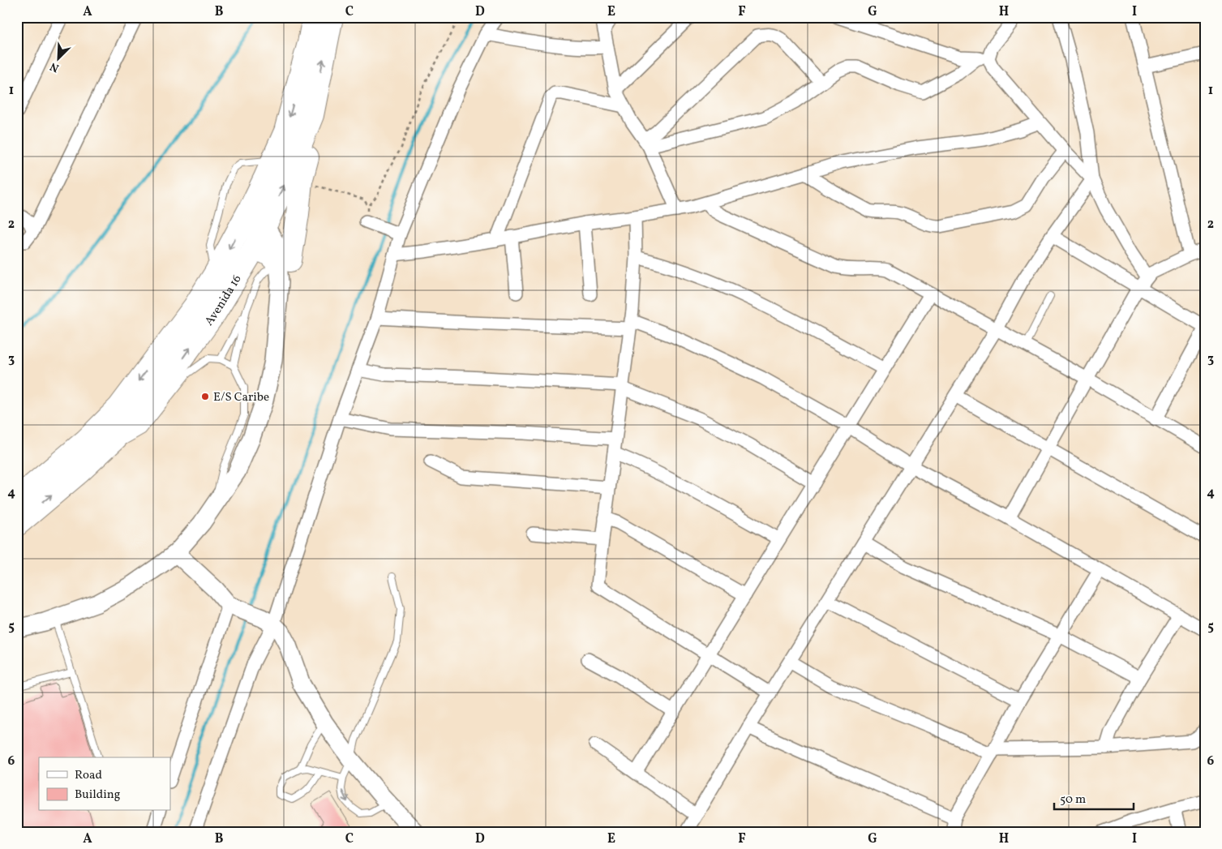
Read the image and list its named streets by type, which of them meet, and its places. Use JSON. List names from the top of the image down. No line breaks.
{"streets":{"highway":["Avenida 16"]},"places":["E/S Caribe"],"legend":["Road","Building"],"scale_bar":"50 m","north":"bottom left","grid":{"columns":["A","B","C","D","E","F","G","H","I"],"rows":["1","2","3","4","5","6"]}}
